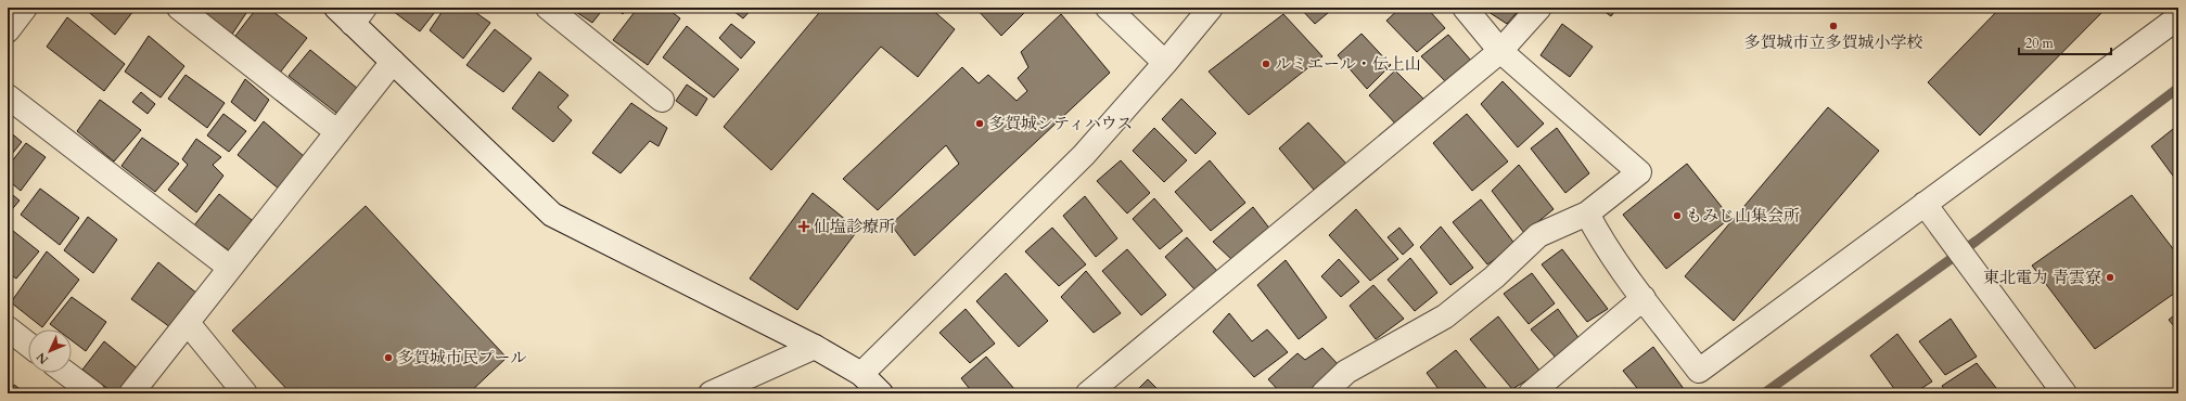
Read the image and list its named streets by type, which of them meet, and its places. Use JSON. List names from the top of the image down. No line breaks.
{"places":{"other":["多賀城市立多賀城小学校","ルミエール・伝上山","多賀城シティハウス","もみじ山集会所","東北電力 青雲寮","多賀城市民プール"],"health":["仙塩診療所"]},"scale_bar":"20 m","north":"bottom left"}
